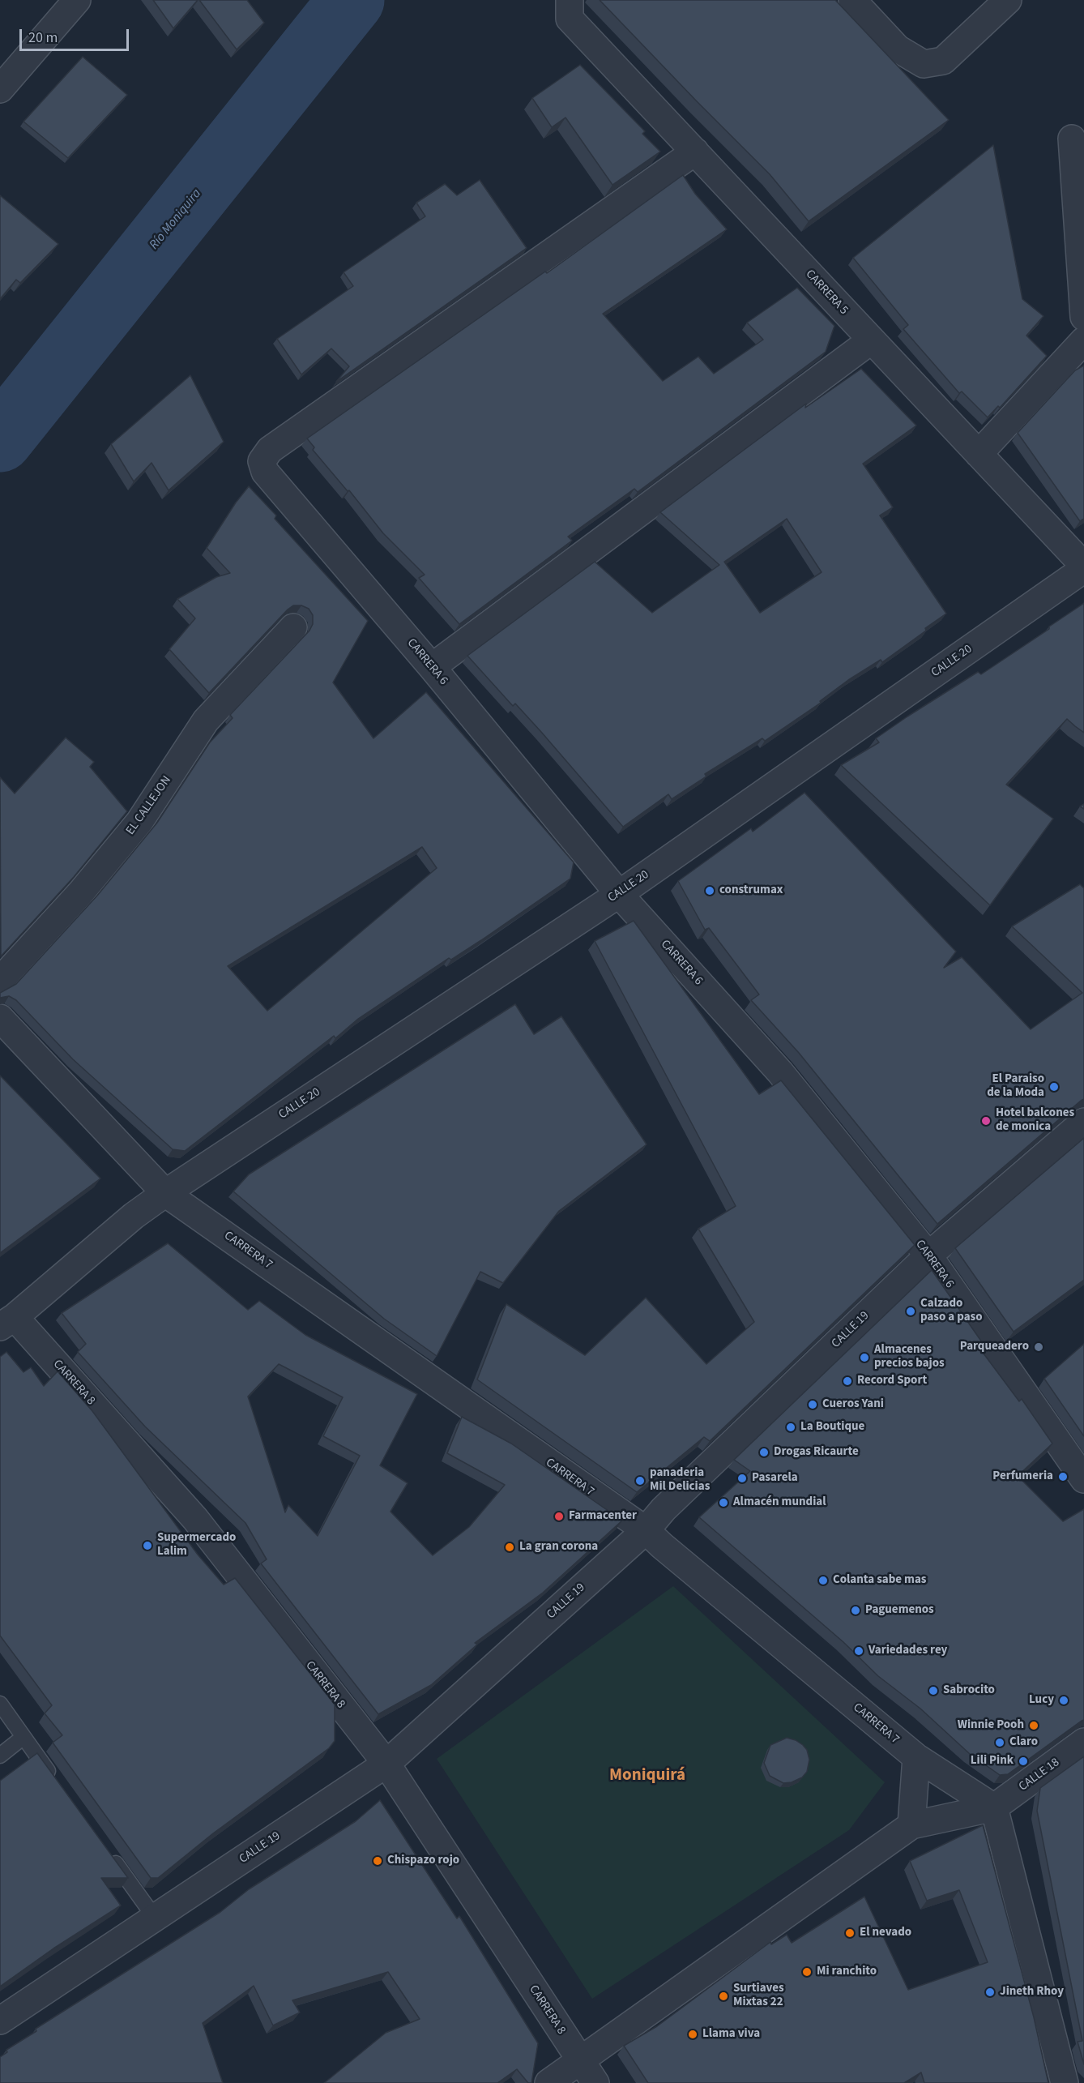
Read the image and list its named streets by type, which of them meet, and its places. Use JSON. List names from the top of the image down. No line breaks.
{"streets":{"street":["CARRERA 5","CALLE 20","CARRERA 6","EL CALLEJON","CARRERA 7","CALLE 19","CARRERA 8","CALLE 18"]},"crossings":[["CARRERA 5","CARRERA 6"],["CALLE 20","CARRERA 6"],["CALLE 20","CARRERA 7"],["CALLE 20","CARRERA 8"],["CARRERA 6","CALLE 19"],["CARRERA 7","CALLE 19"],["CARRERA 7","CALLE 18"],["CALLE 19","CARRERA 8"]],"districts":["Moniquirá"],"water":["Río Moniquira"],"places":["construmax","El Paraiso de la Moda","Hotel balcones de monica","Calzado paso a paso","Parqueadero","Almacenes precios bajos","Record Sport","Cueros Yani","La Boutique","Drogas Ricaurte","Perfumeria","Pasarela","panaderia Mil Delicias","Almacén mundial","Farmacenter","Supermercado Lalim","La gran corona","Colanta sabe mas","Paguemenos","Variedades rey","Sabrocito","Lucy","Winnie Pooh","Claro","Lili Pink","Chispazo rojo","El nevado","Mi ranchito","Jineth Rhoy","Surtiaves Mixtas 22","Llama viva"],"scale_bar":"20 m"}
